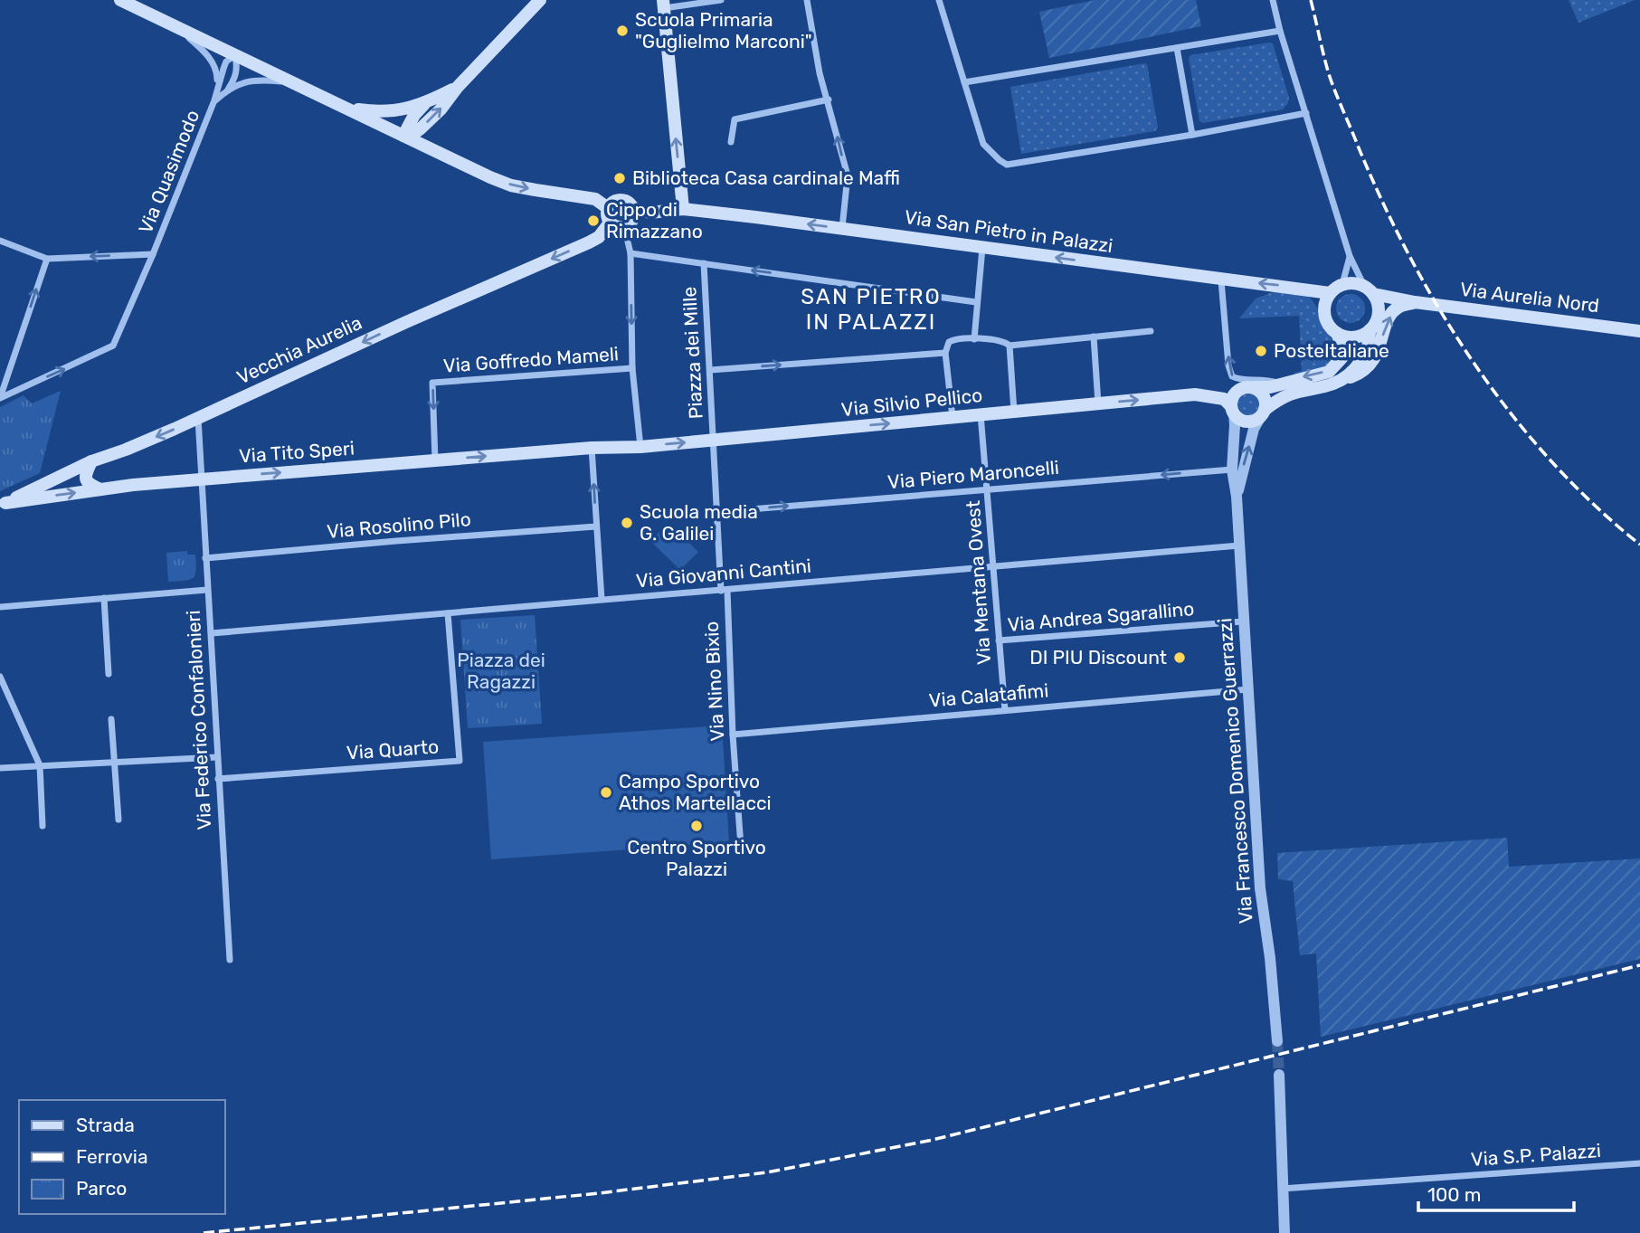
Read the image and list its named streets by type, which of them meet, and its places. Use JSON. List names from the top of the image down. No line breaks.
{"streets":{"main road":["Via San Pietro in Palazzi","Via Aurelia Nord","Vecchia Aurelia","Via Silvio Pellico","Via Tito Speri"],"street":["Via Quasimodo","Piazza dei Mille","Via Goffredo Mameli","Via Piero Maroncelli","Via Rosolino Pilo","Via Giovanni Cantini","Via Mentana Ovest","Via Andrea Sgarallino","Via Nino Bixio","Via Calatafimi","Via Federico Confalonieri","Via Quarto","Via Francesco Domenico Guerrazzi","Via S.P. Palazzi"]},"crossings":[["Via San Pietro in Palazzi","Via Aurelia Nord"],["Vecchia Aurelia","Via Tito Speri"],["Vecchia Aurelia","Via Federico Confalonieri"],["Piazza dei Mille","Via Silvio Pellico"],["Piazza dei Mille","Via Nino Bixio"],["Via Goffredo Mameli","Via Tito Speri"],["Via Silvio Pellico","Via Tito Speri"],["Via Silvio Pellico","Via Mentana Ovest"],["Via Silvio Pellico","Via Nino Bixio"],["Via Silvio Pellico","Via Francesco Domenico Guerrazzi"],["Via Tito Speri","Via Federico Confalonieri"],["Via Piero Maroncelli","Via Mentana Ovest"],["Via Piero Maroncelli","Via Nino Bixio"],["Via Piero Maroncelli","Via Francesco Domenico Guerrazzi"],["Via Rosolino Pilo","Via Federico Confalonieri"],["Via Giovanni Cantini","Via Mentana Ovest"],["Via Giovanni Cantini","Via Nino Bixio"],["Via Giovanni Cantini","Via Federico Confalonieri"],["Via Giovanni Cantini","Via Quarto"],["Via Giovanni Cantini","Via Francesco Domenico Guerrazzi"],["Via Mentana Ovest","Via Andrea Sgarallino"],["Via Mentana Ovest","Via Calatafimi"],["Via Andrea Sgarallino","Via Francesco Domenico Guerrazzi"],["Via Nino Bixio","Via Calatafimi"],["Via Calatafimi","Via Francesco Domenico Guerrazzi"],["Via Federico Confalonieri","Via Quarto"]],"one_way":["Via Quasimodo","Via San Pietro in Palazzi","Vecchia Aurelia","Via Silvio Pellico","Via Tito Speri"],"districts":["SAN PIETRO IN PALAZZI"],"parks":["Piazza dei Ragazzi"],"places":["Scuola Primaria \"Guglielmo Marconi\"","Biblioteca Casa cardinale Maffi","Cippo di Rimazzano","PosteItaliane","Scuola media G. Galilei","DI PIU Discount","Campo Sportivo Athos Martellacci","Centro Sportivo Palazzi"],"legend":["Strada","Ferrovia","Parco"],"scale_bar":"100 m"}
